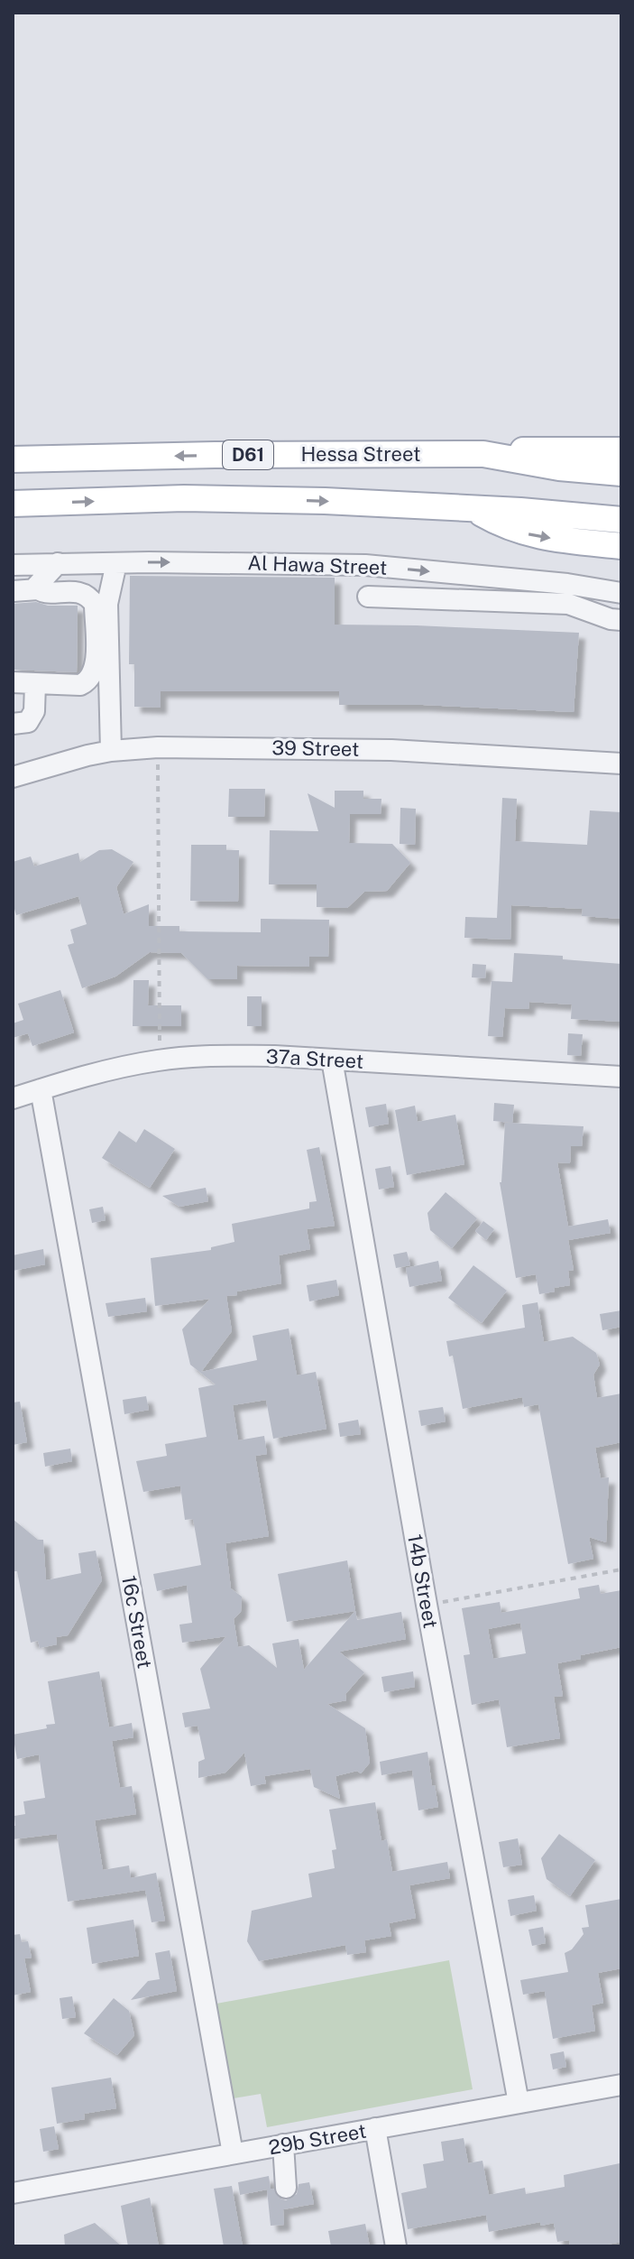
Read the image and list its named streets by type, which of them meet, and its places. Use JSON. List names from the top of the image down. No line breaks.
{"streets":{"main road":["Hessa Street","D61"],"street":["Al Hawa Street","39 Street","37a Street","14b Street","16c Street","29b Street"]},"crossings":[["37a Street","14b Street"],["37a Street","16c Street"],["14b Street","29b Street"],["16c Street","29b Street"]]}
